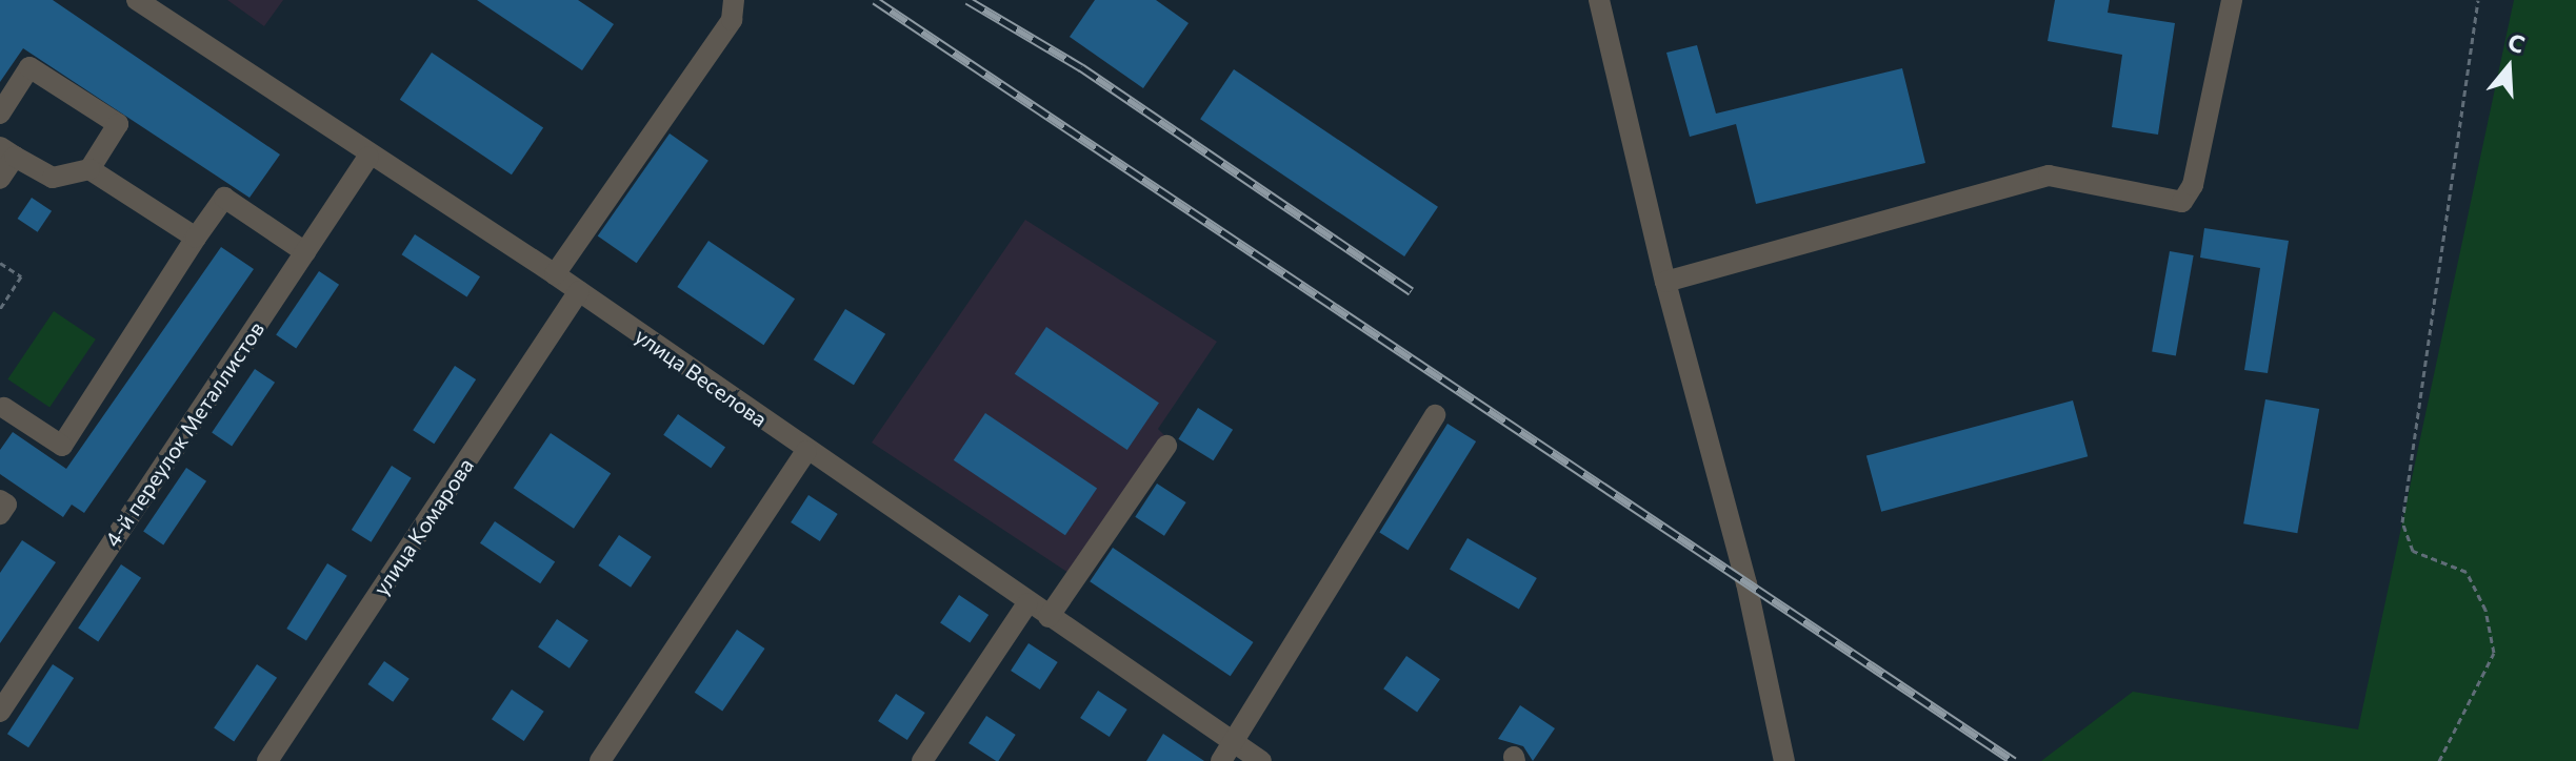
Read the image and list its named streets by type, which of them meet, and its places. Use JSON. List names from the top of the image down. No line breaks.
{"streets":{"street":["улица Веселова","4-й переулок Металлистов","улица Комарова"]},"crossings":[["улица Веселова","4-й переулок Металлистов"],["улица Веселова","улица Комарова"]],"north":"top"}
